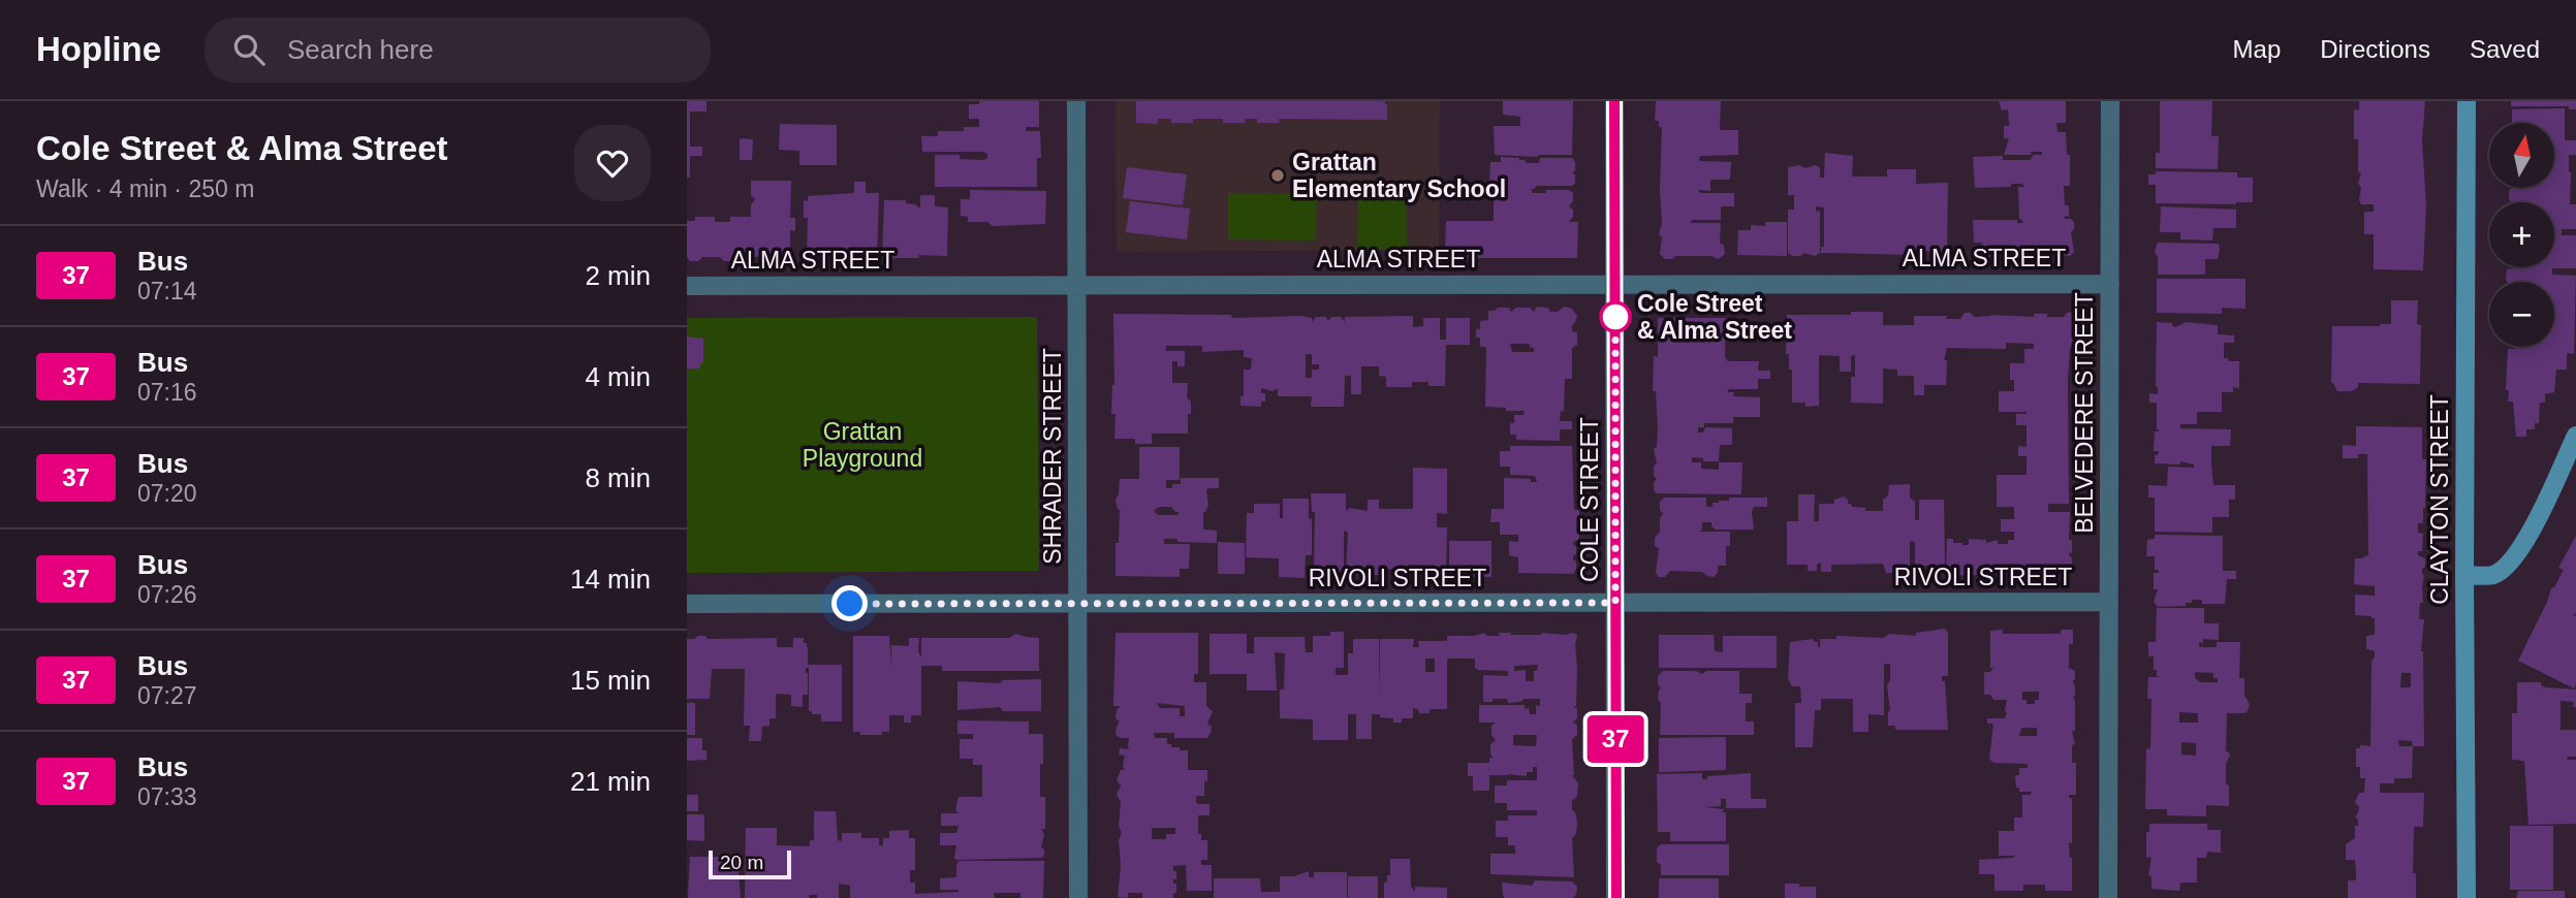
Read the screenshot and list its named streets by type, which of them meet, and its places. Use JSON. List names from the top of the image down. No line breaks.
{"streets":{"street":["ALMA STREET","BELVEDERE STREET","SHRADER STREET","COLE STREET","CLAYTON STREET","RIVOLI STREET"]},"crossings":[["ALMA STREET","BELVEDERE STREET"],["ALMA STREET","SHRADER STREET"],["ALMA STREET","COLE STREET"],["BELVEDERE STREET","RIVOLI STREET"],["SHRADER STREET","RIVOLI STREET"],["COLE STREET","RIVOLI STREET"]],"parks":["Grattan Playground"],"places":["Grattan Elementary School","Cole Street & Alma Street"],"lines":["bus line 37"],"scale_bar":"20 m","north":"top","page":{"header":"Hopline","search":"Search here","nav":["Map","Directions","Saved"],"heading":["Cole Street & Alma Street","Walk · 4 min · 250 m"],"on_map":"37","map_buttons":["+","−"],"list":[{"mark":"37","name":"Bus","note":"07:14","value":"2 min"},{"mark":"37","name":"Bus","note":"07:16","value":"4 min"},{"mark":"37","name":"Bus","note":"07:20","value":"8 min"},{"mark":"37","name":"Bus","note":"07:26","value":"14 min"},{"mark":"37","name":"Bus","note":"07:27","value":"15 min"},{"mark":"37","name":"Bus","note":"07:33","value":"21 min"}],"scale":"20 m"}}
